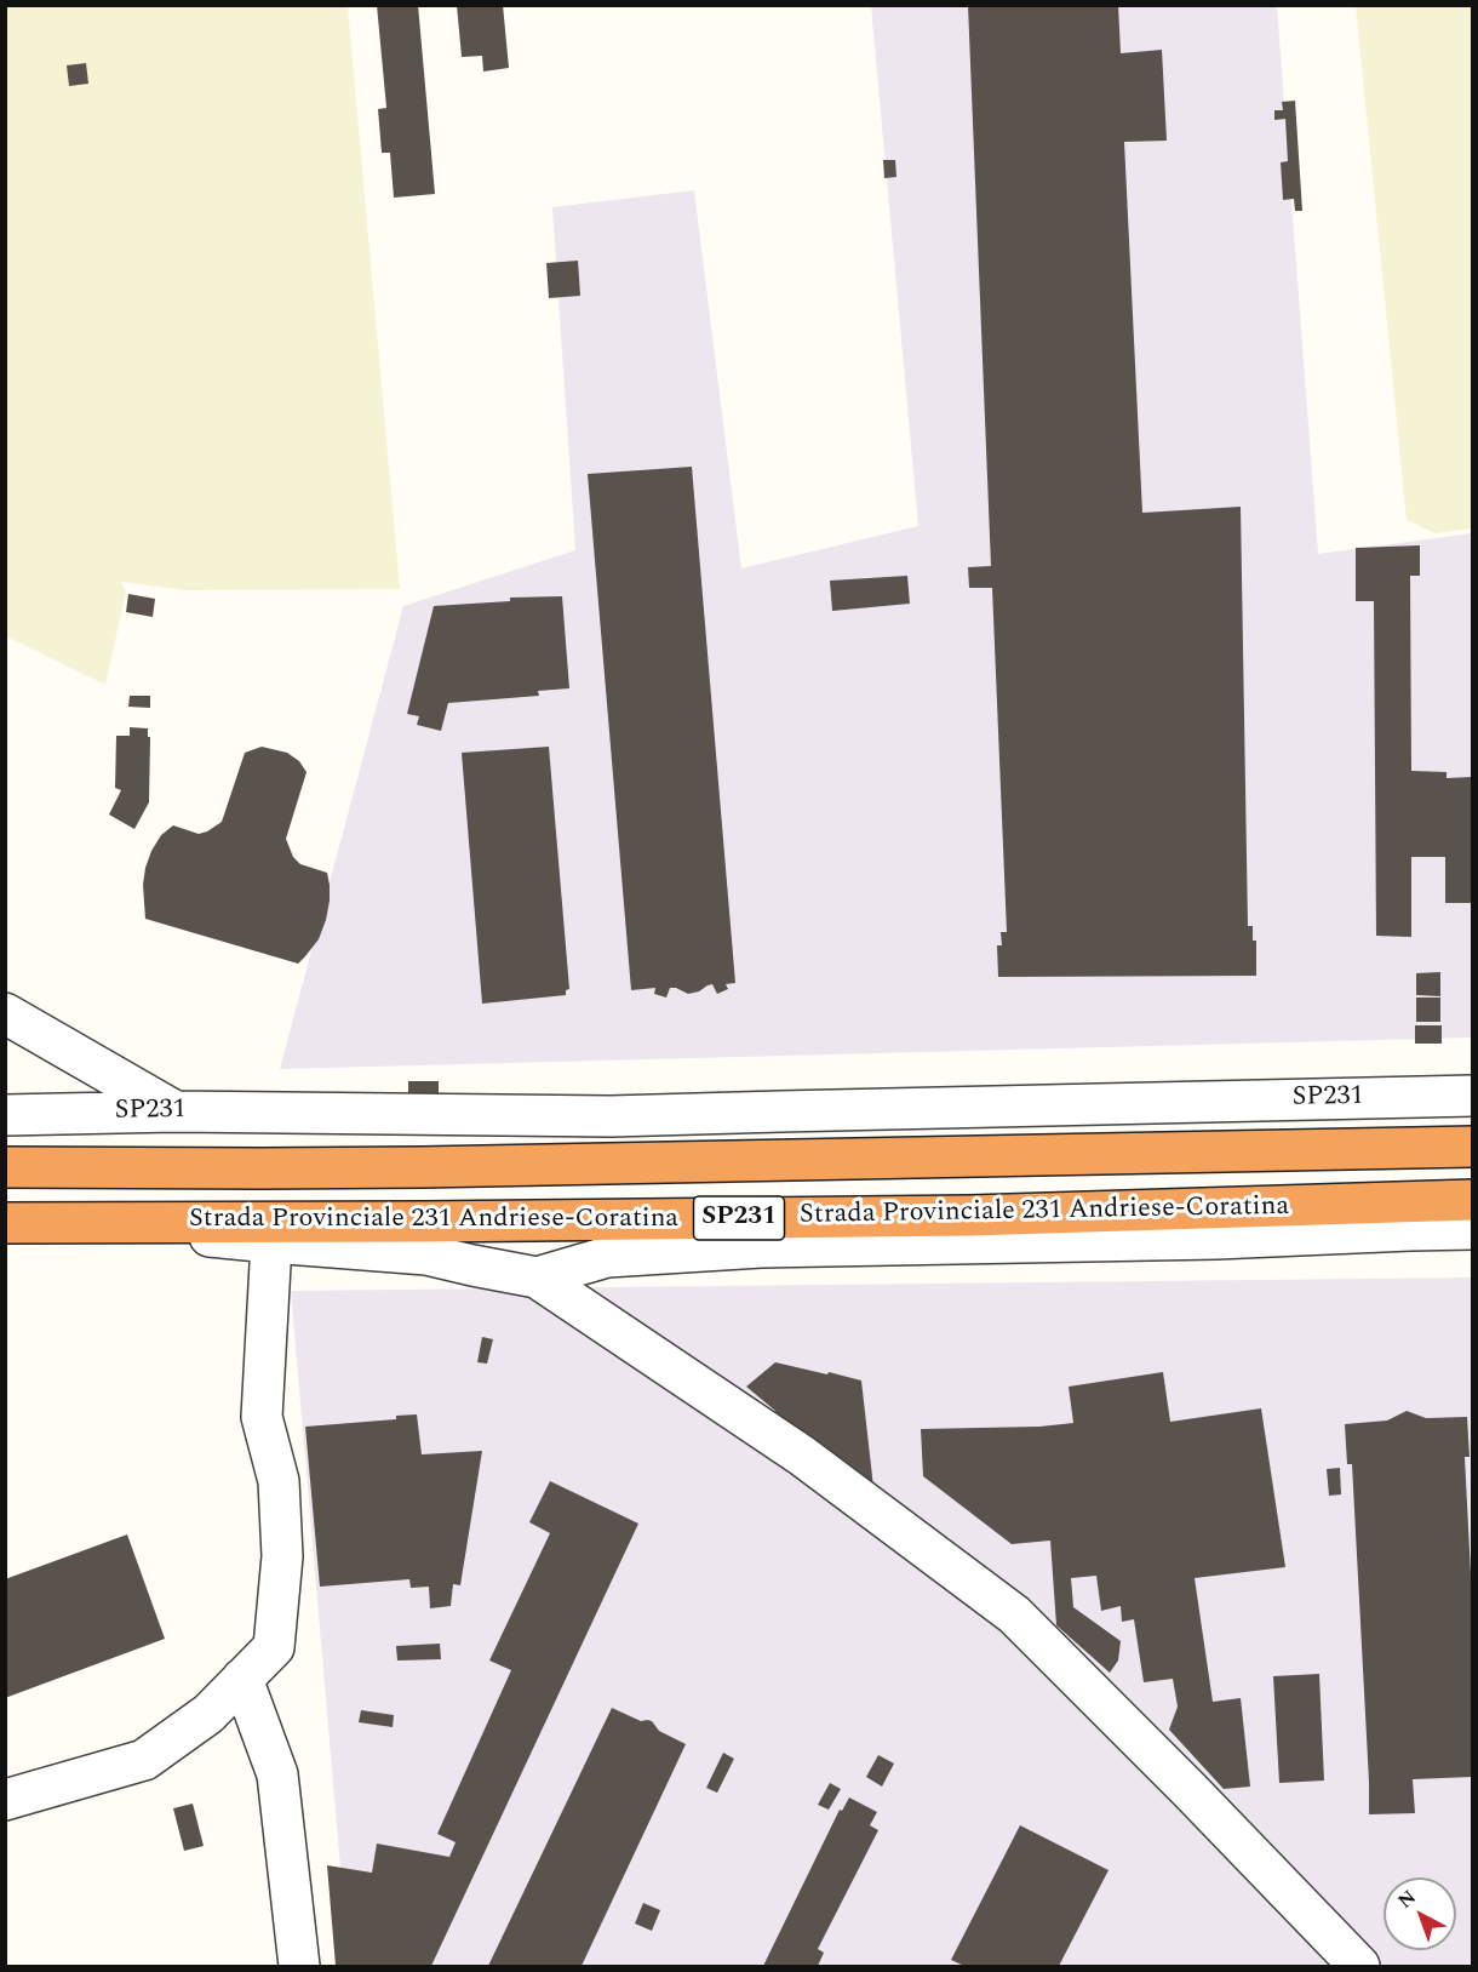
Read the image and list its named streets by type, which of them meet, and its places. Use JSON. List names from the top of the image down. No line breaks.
{"streets":{"highway":["SP231","Strada Provinciale 231 Andriese-Coratina"]},"north":"top left"}
